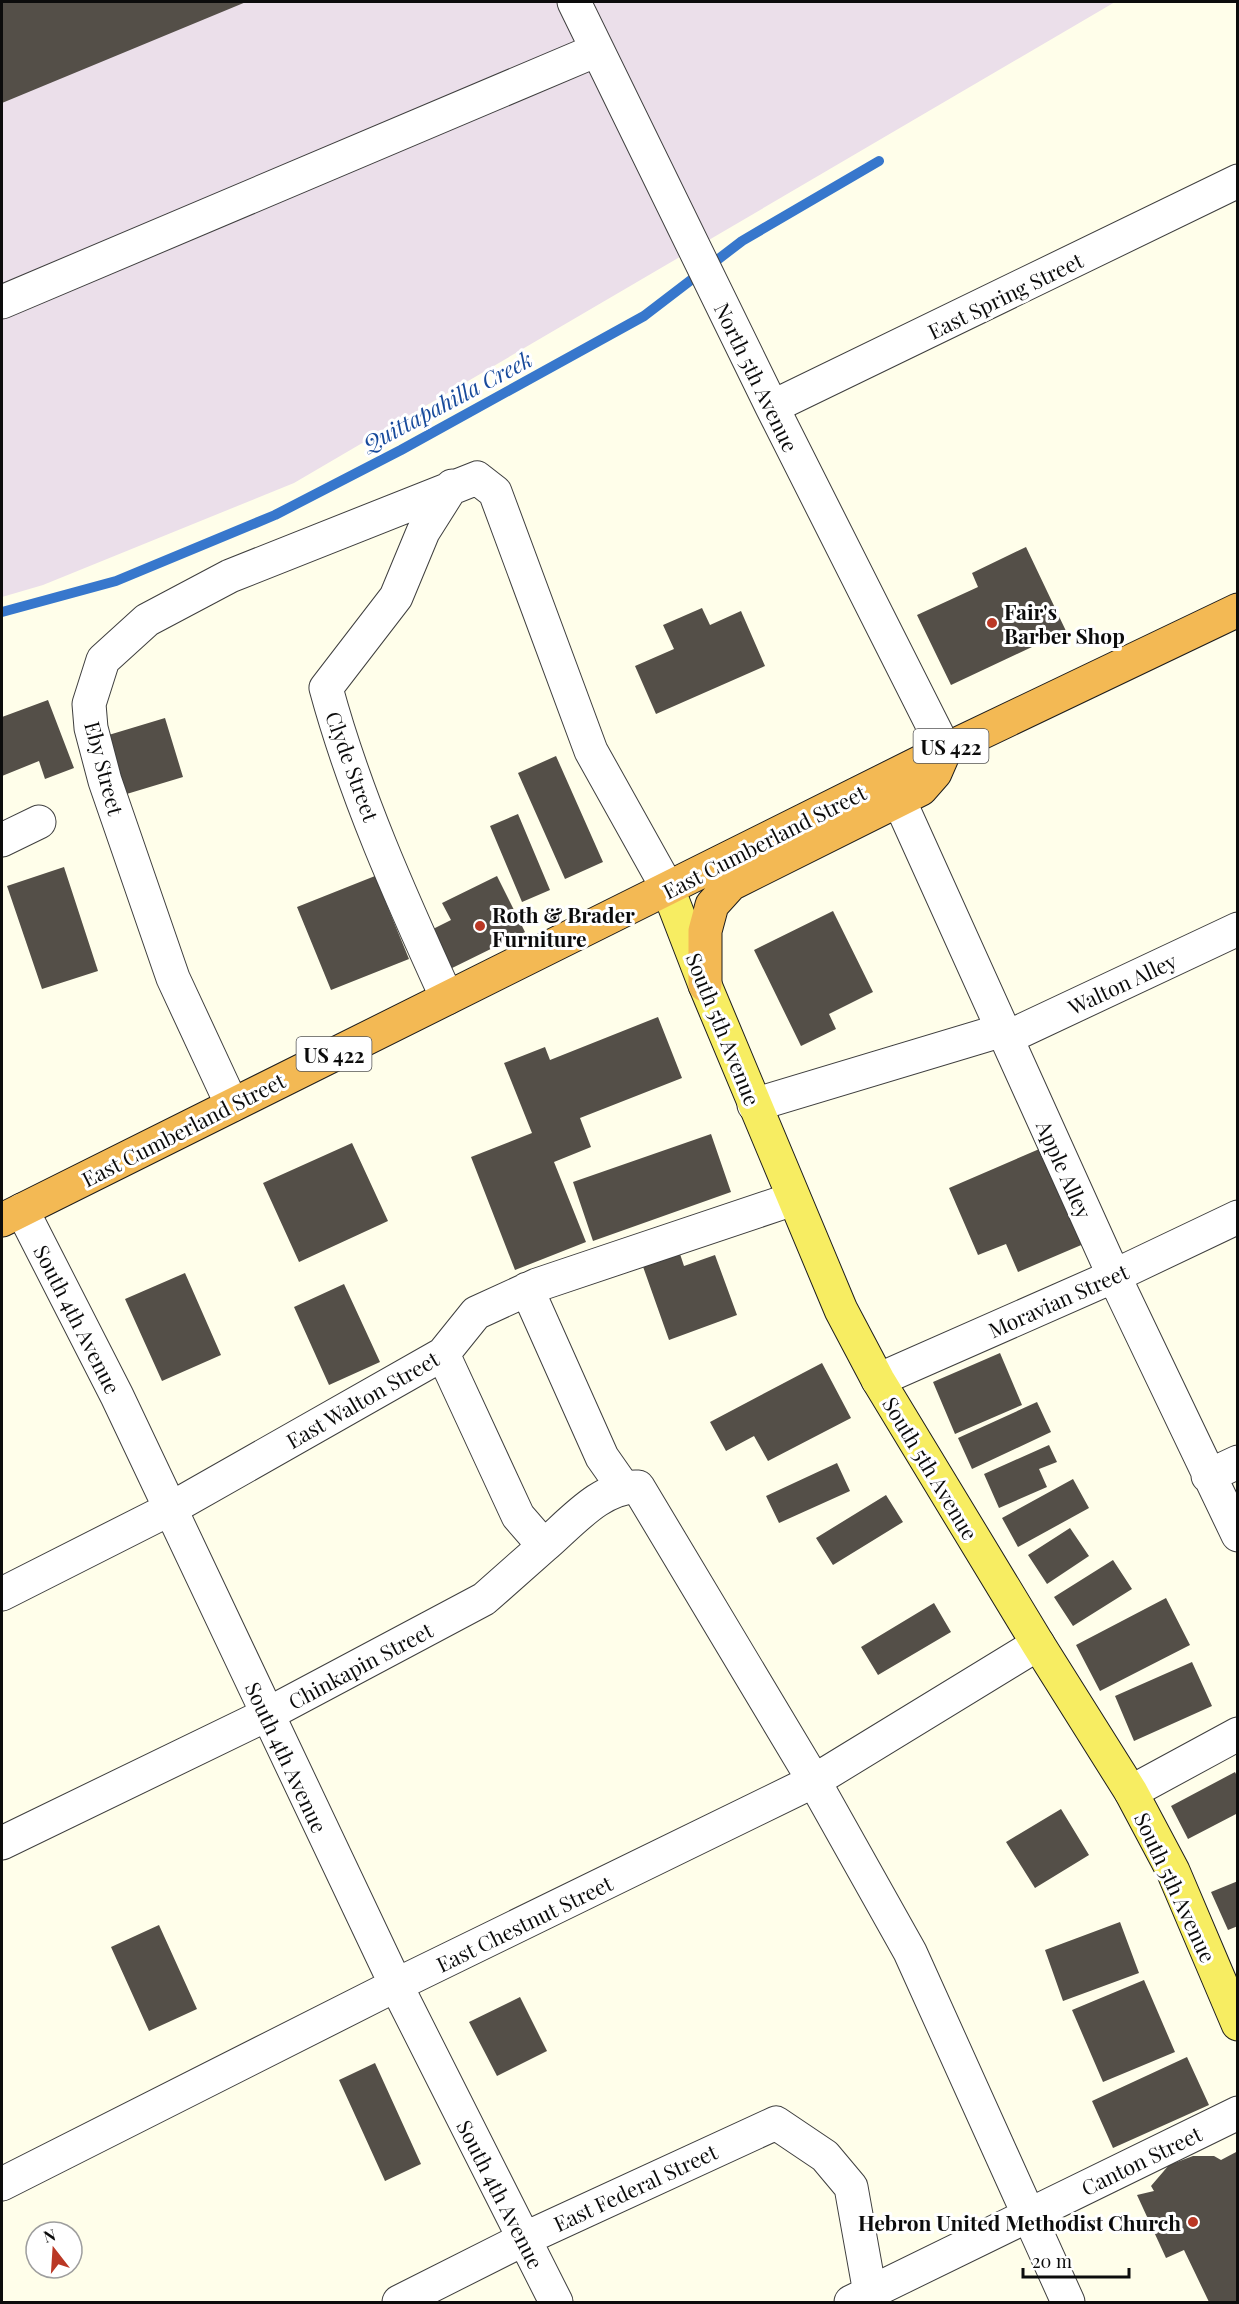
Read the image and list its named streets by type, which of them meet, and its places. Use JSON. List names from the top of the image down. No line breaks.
{"streets":{"highway":["US 422","East Cumberland Street"],"main road":["South 5th Avenue"],"street":["East Spring Street","North 5th Avenue","Clyde Street","Eby Street","Walton Alley","Apple Alley","Moravian Street","South 4th Avenue","East Walton Street","Chinkapin Street","East Chestnut Street","Canton Street","East Federal Street"]},"crossings":[["East Spring Street","North 5th Avenue"],["North 5th Avenue","East Cumberland Street"],["Clyde Street","Eby Street"],["Clyde Street","East Cumberland Street"],["Eby Street","East Cumberland Street"],["Eby Street","South 5th Avenue"],["East Cumberland Street","South 5th Avenue"],["East Cumberland Street","South 4th Avenue"],["Walton Alley","South 5th Avenue"],["Walton Alley","Apple Alley"],["South 5th Avenue","Moravian Street"],["South 5th Avenue","East Walton Street"],["South 5th Avenue","East Chestnut Street"],["Apple Alley","Moravian Street"],["South 4th Avenue","East Walton Street"],["South 4th Avenue","Chinkapin Street"],["South 4th Avenue","East Chestnut Street"],["South 4th Avenue","East Federal Street"],["Canton Street","East Federal Street"]],"water":["Quittapahilla Creek"],"places":["Fair's Barber Shop","Roth & Brader Furniture","Hebron United Methodist Church"],"scale_bar":"20 m","north":"top"}
